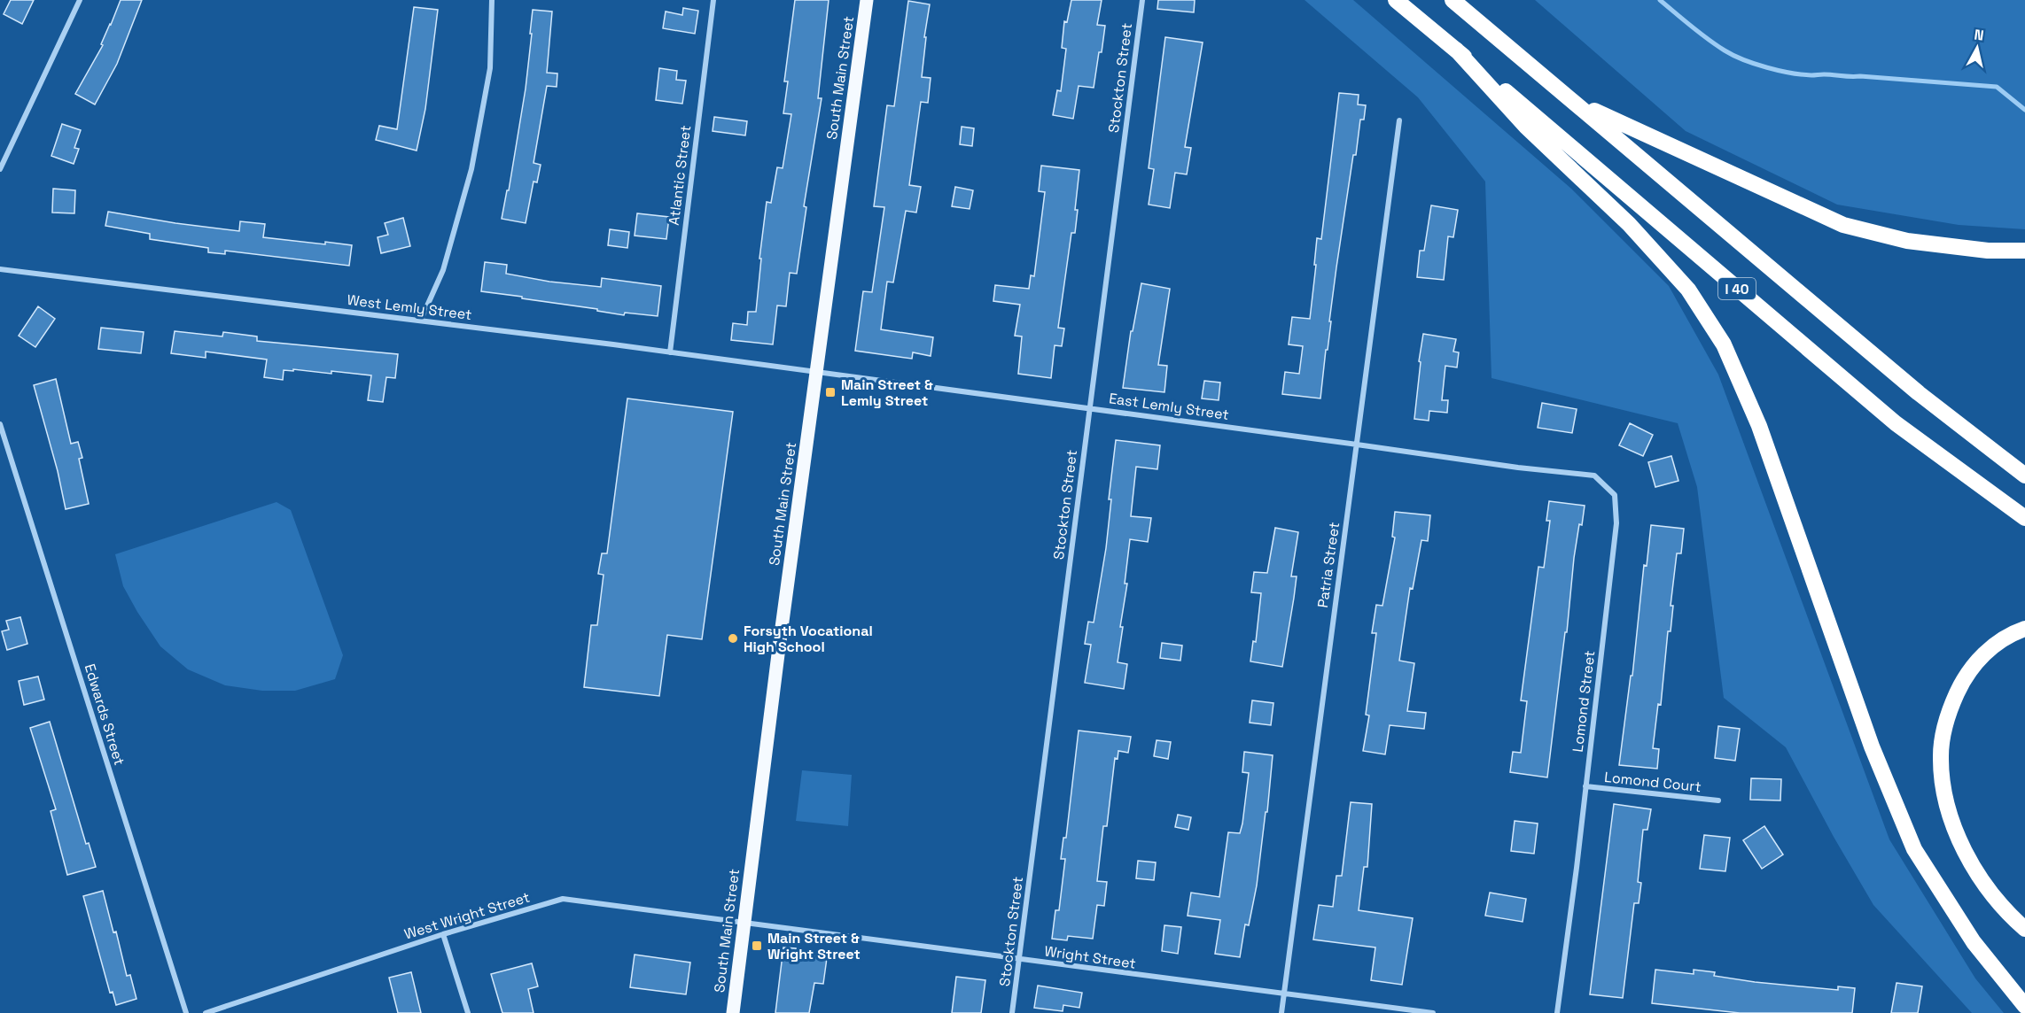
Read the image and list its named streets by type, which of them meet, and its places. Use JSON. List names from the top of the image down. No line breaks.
{"streets":{"highway":["I 40"],"main road":["South Main Street"],"street":["Stockton Street","Atlantic Street","West Lemly Street","East Lemly Street","Patria Street","Lomond Street","Edwards Street","Lomond Court","West Wright Street","Wright Street"]},"crossings":[["South Main Street","West Lemly Street"],["South Main Street","East Lemly Street"],["South Main Street","West Wright Street"],["South Main Street","Wright Street"],["Stockton Street","East Lemly Street"],["Stockton Street","Wright Street"],["Atlantic Street","West Lemly Street"],["West Lemly Street","East Lemly Street"],["East Lemly Street","Patria Street"],["East Lemly Street","Lomond Street"],["Patria Street","Wright Street"],["Lomond Street","Lomond Court"],["West Wright Street","Wright Street"]],"places":{"transit":["Main Street & Lemly Street","Main Street & Wright Street"],"other":["Forsyth Vocational High School"]},"north":"top"}
